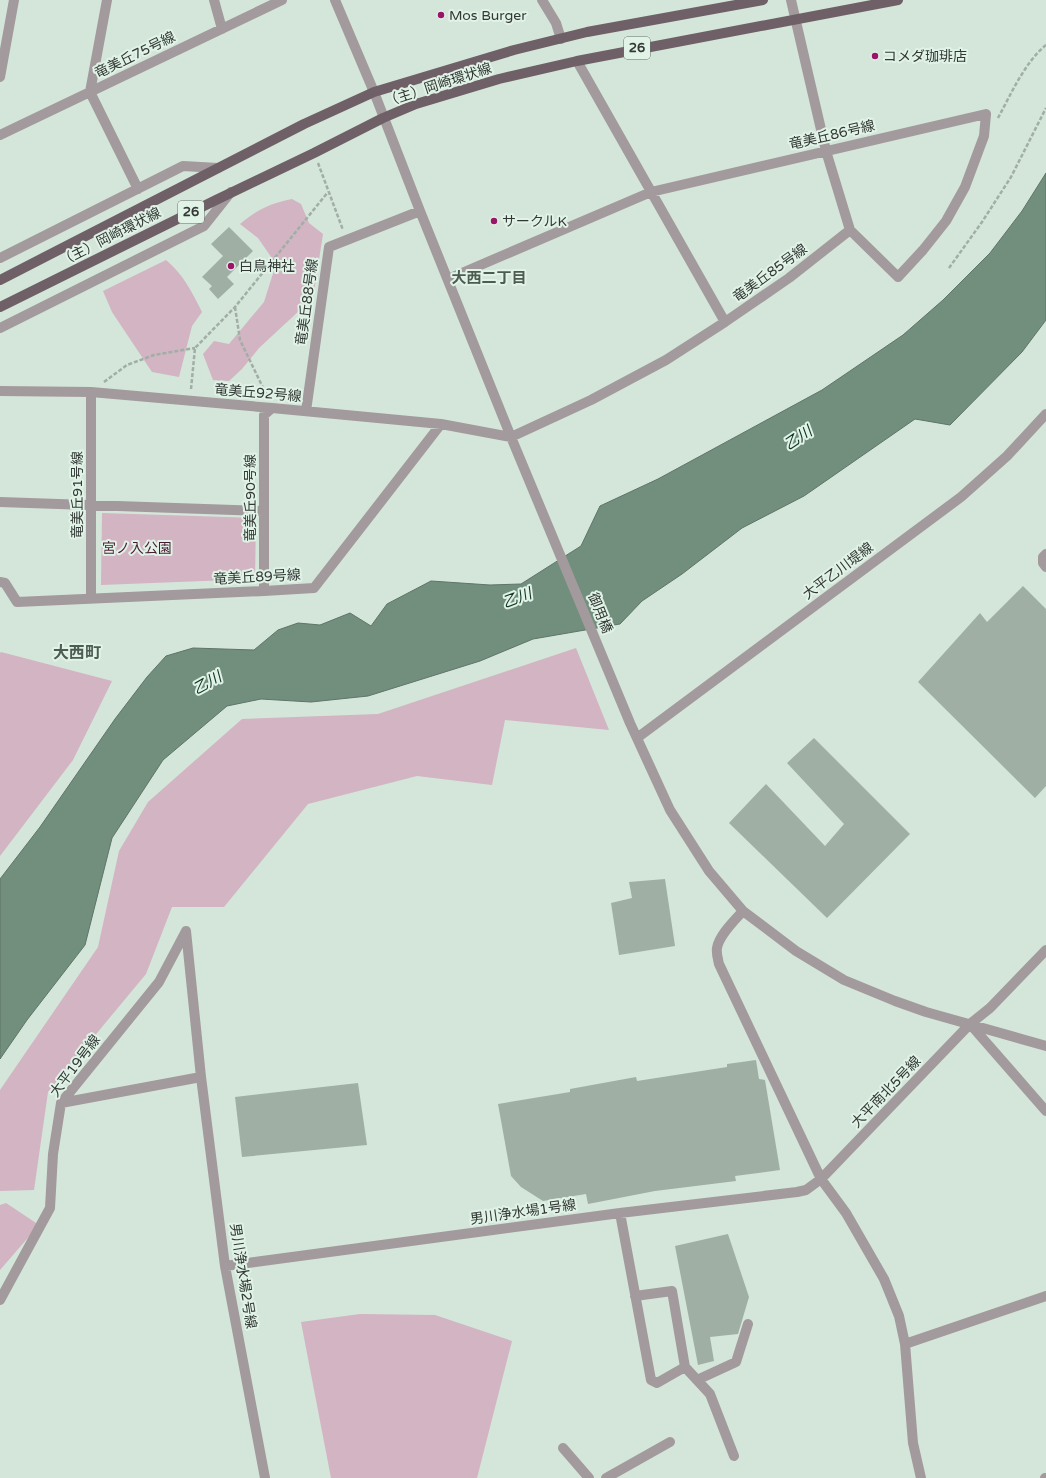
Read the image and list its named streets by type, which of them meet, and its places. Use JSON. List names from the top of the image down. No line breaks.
{"streets":{"main road":["26","（主）岡崎環状線"],"street":["竜美丘75号線","竜美丘86号線","竜美丘85号線","竜美丘88号線","竜美丘92号線","竜美丘91号線","竜美丘90号線","大平乙川堤線","竜美丘89号線","御用橋","大平19号線","大平南北5号線","男川浄水場1号線","男川浄水場2号線"]},"crossings":[["（主）岡崎環状線","御用橋"],["竜美丘86号線","竜美丘85号線"],["竜美丘86号線","御用橋"],["竜美丘85号線","竜美丘92号線"],["竜美丘85号線","御用橋"],["竜美丘88号線","竜美丘92号線"],["竜美丘88号線","御用橋"],["竜美丘92号線","竜美丘91号線"],["竜美丘92号線","竜美丘90号線"],["竜美丘92号線","竜美丘89号線"],["竜美丘92号線","御用橋"],["竜美丘91号線","竜美丘89号線"],["竜美丘90号線","竜美丘89号線"],["大平乙川堤線","御用橋"],["御用橋","大平南北5号線"],["大平19号線","男川浄水場2号線"],["大平南北5号線","男川浄水場1号線"],["男川浄水場1号線","男川浄水場2号線"]],"districts":["大西二丁目","大西町"],"water":["乙川"],"parks":["宮ノ入公園"],"places":["Mos Burger","コメダ珈琲店","サークルK","白鳥神社"]}
